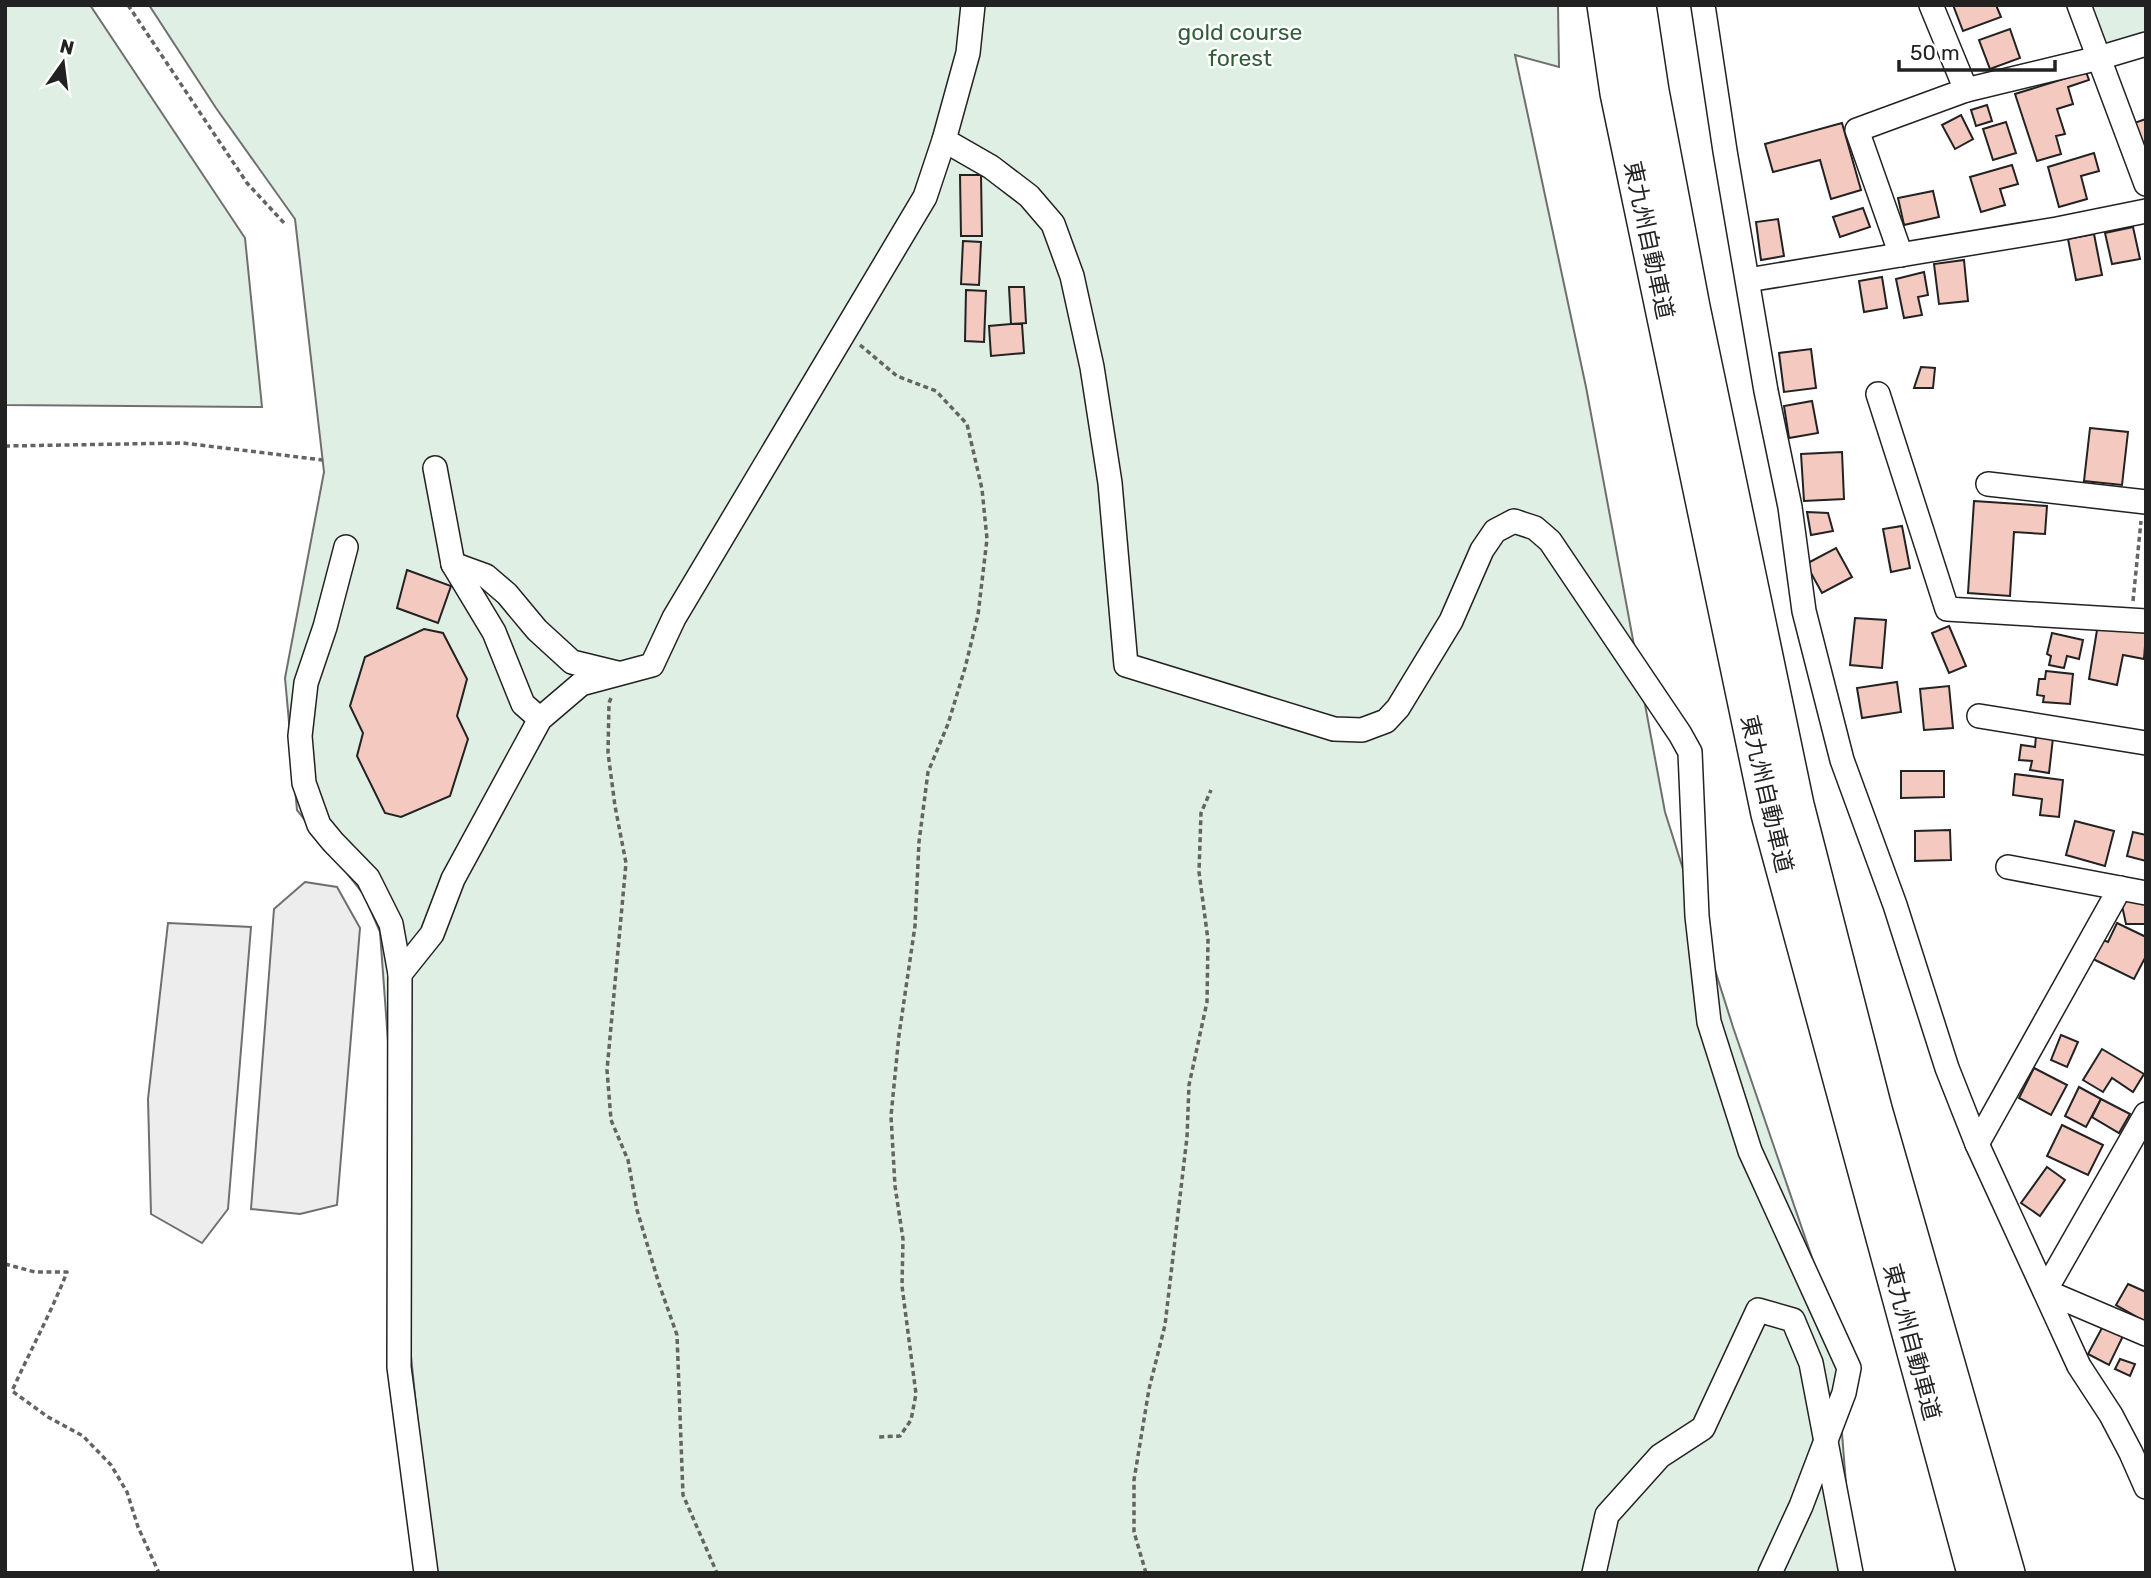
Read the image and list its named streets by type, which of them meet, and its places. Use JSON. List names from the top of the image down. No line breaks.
{"streets":{"highway":["東九州自動車道"]},"parks":["gold course forest"],"scale_bar":"50 m","north":"top"}
